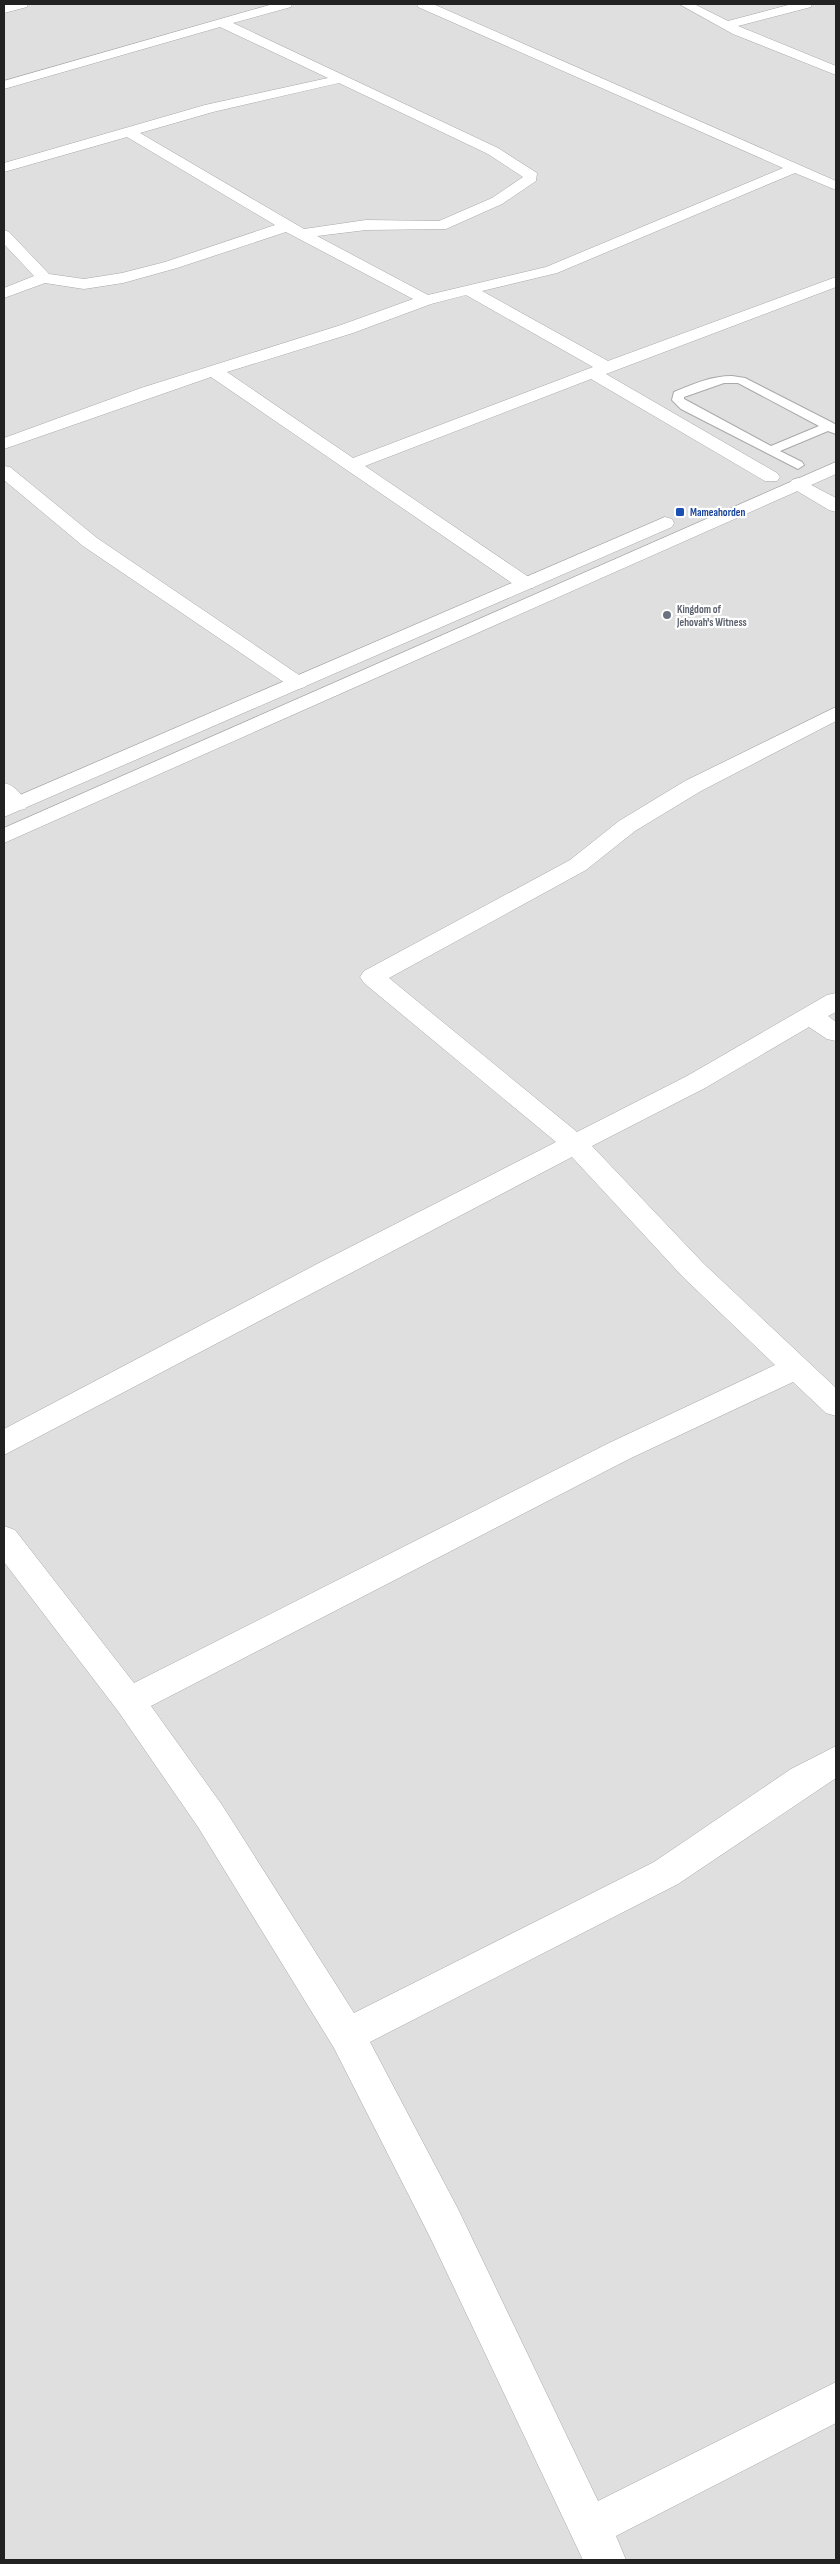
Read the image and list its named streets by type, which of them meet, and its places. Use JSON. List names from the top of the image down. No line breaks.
{"places":{"transit":["Mameahorden"],"other":["Kingdom of Jehovah's Witness"]}}
